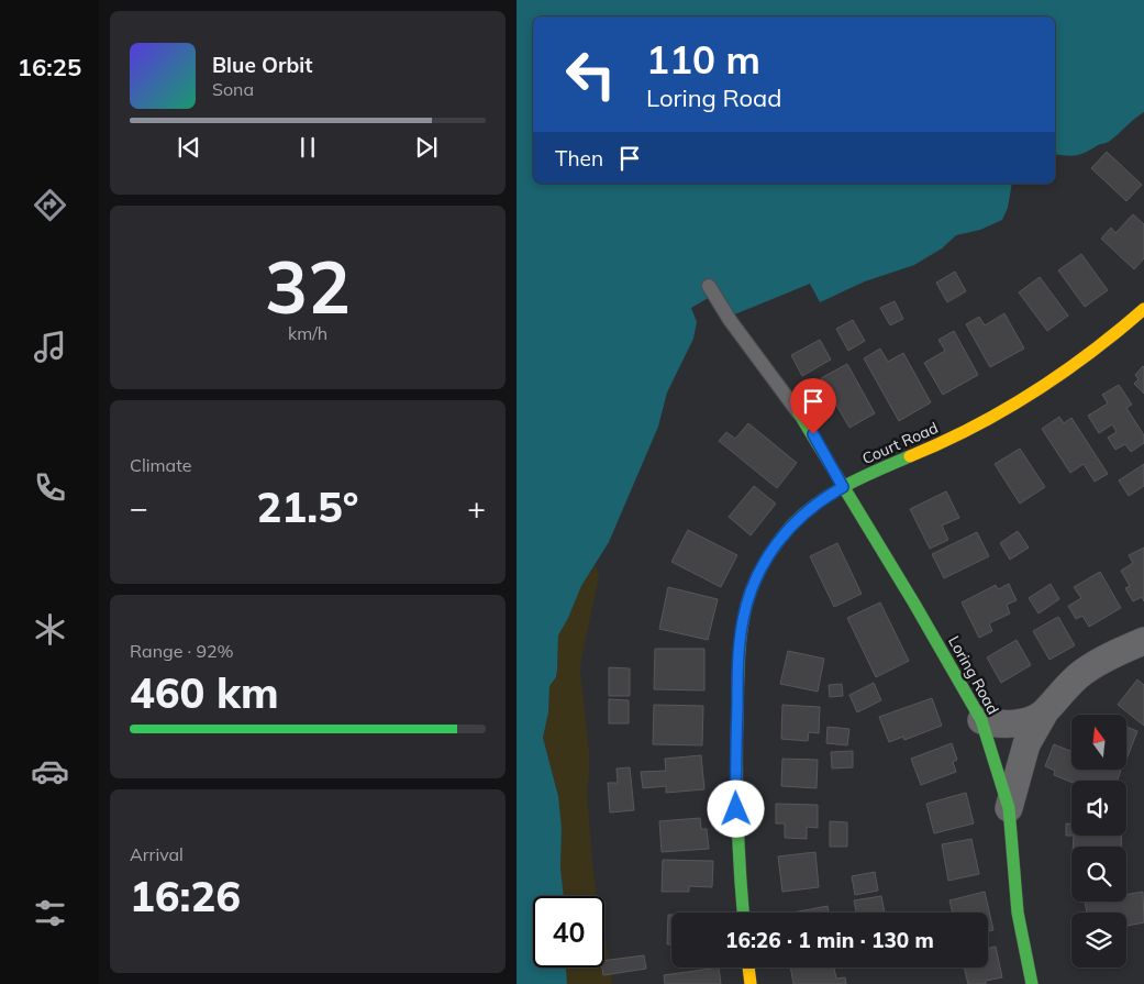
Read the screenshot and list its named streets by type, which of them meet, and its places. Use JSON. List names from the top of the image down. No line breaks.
{"streets":{"street":["Court Road","Loring Road"]},"crossings":[["Court Road","Loring Road"]],"north":"top","page":{"tabs":"16:25","turn":["110 m","Loring Road"],"song":["Blue Orbit","Sona"],"then":"Then","tile":[["32","km/h"],"Climate",["Range · 92%","460 km"],["Arrival","16:26"]],"heat":["−","21.5°","+"],"limit":"40","trip":"16:26 · 1 min · 130 m"}}
